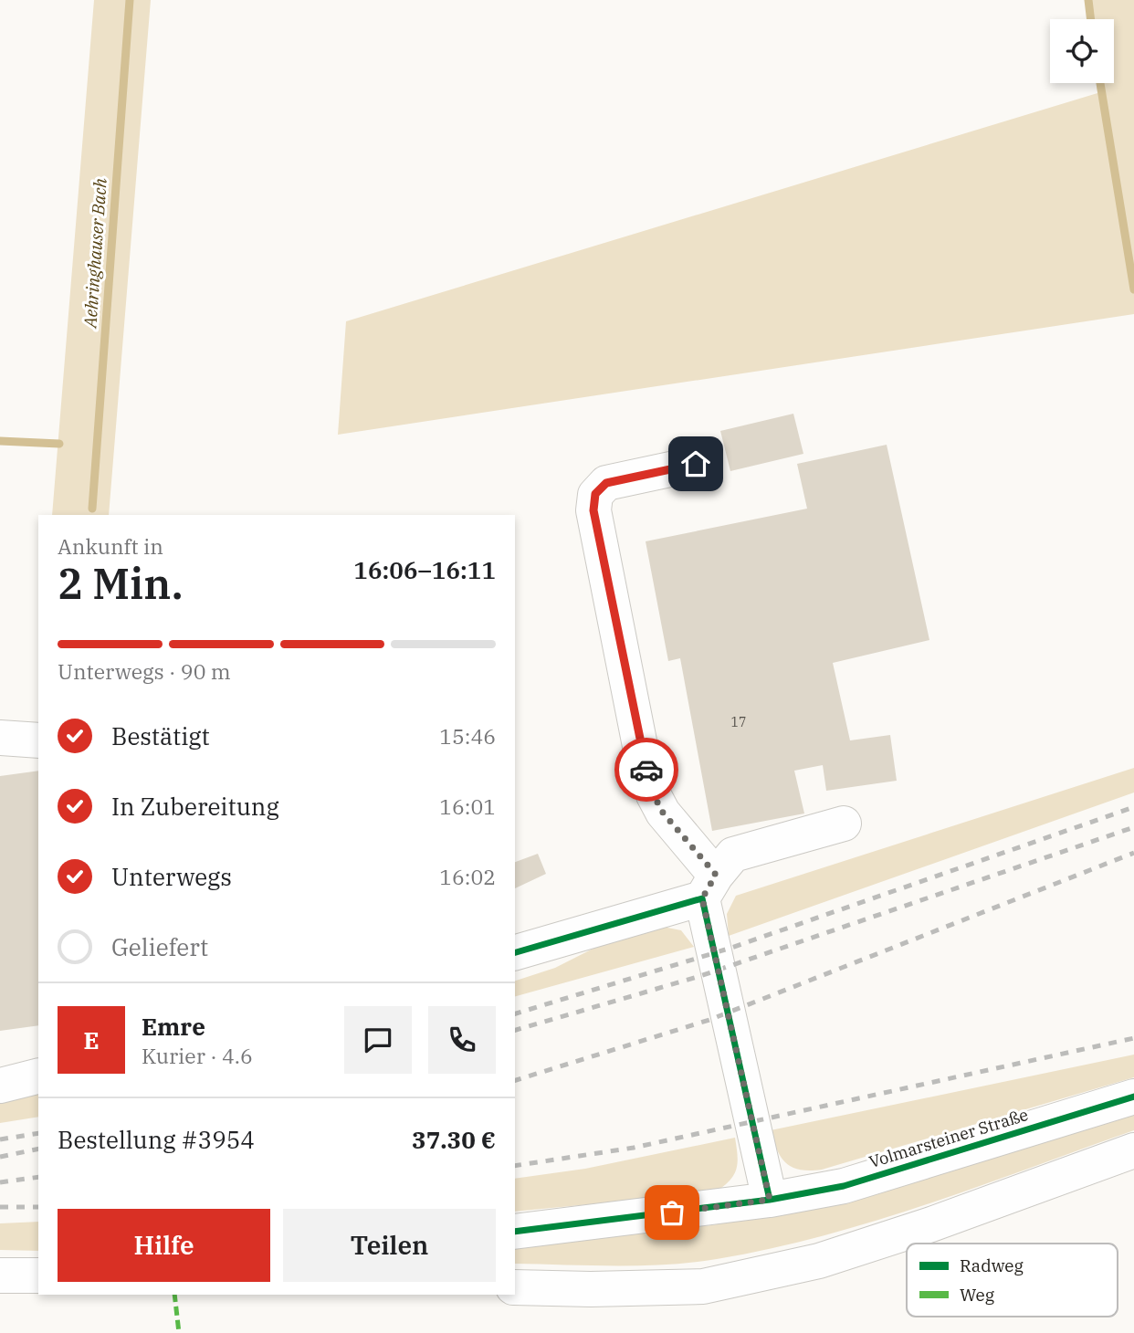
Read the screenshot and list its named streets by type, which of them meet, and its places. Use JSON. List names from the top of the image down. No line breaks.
{"streets":{"street":["Volmarsteiner Straße"]},"water":["Aehringhauser Bach"],"house_numbers":["17"],"legend":["Radweg","Weg"],"page":{"heading":["2 Min.","Ankunft in","16:06–16:11"],"panel":["Emre","Kurier · 4.6","Bestellung #3954","37.30 €"],"bar":"Unterwegs · 90 m","list":[["Bestätigt","15:46"],["In Zubereitung","16:01"],["Unterwegs","16:02"],"Geliefert"],"round":"E","buttons":["Hilfe","Teilen"]}}
